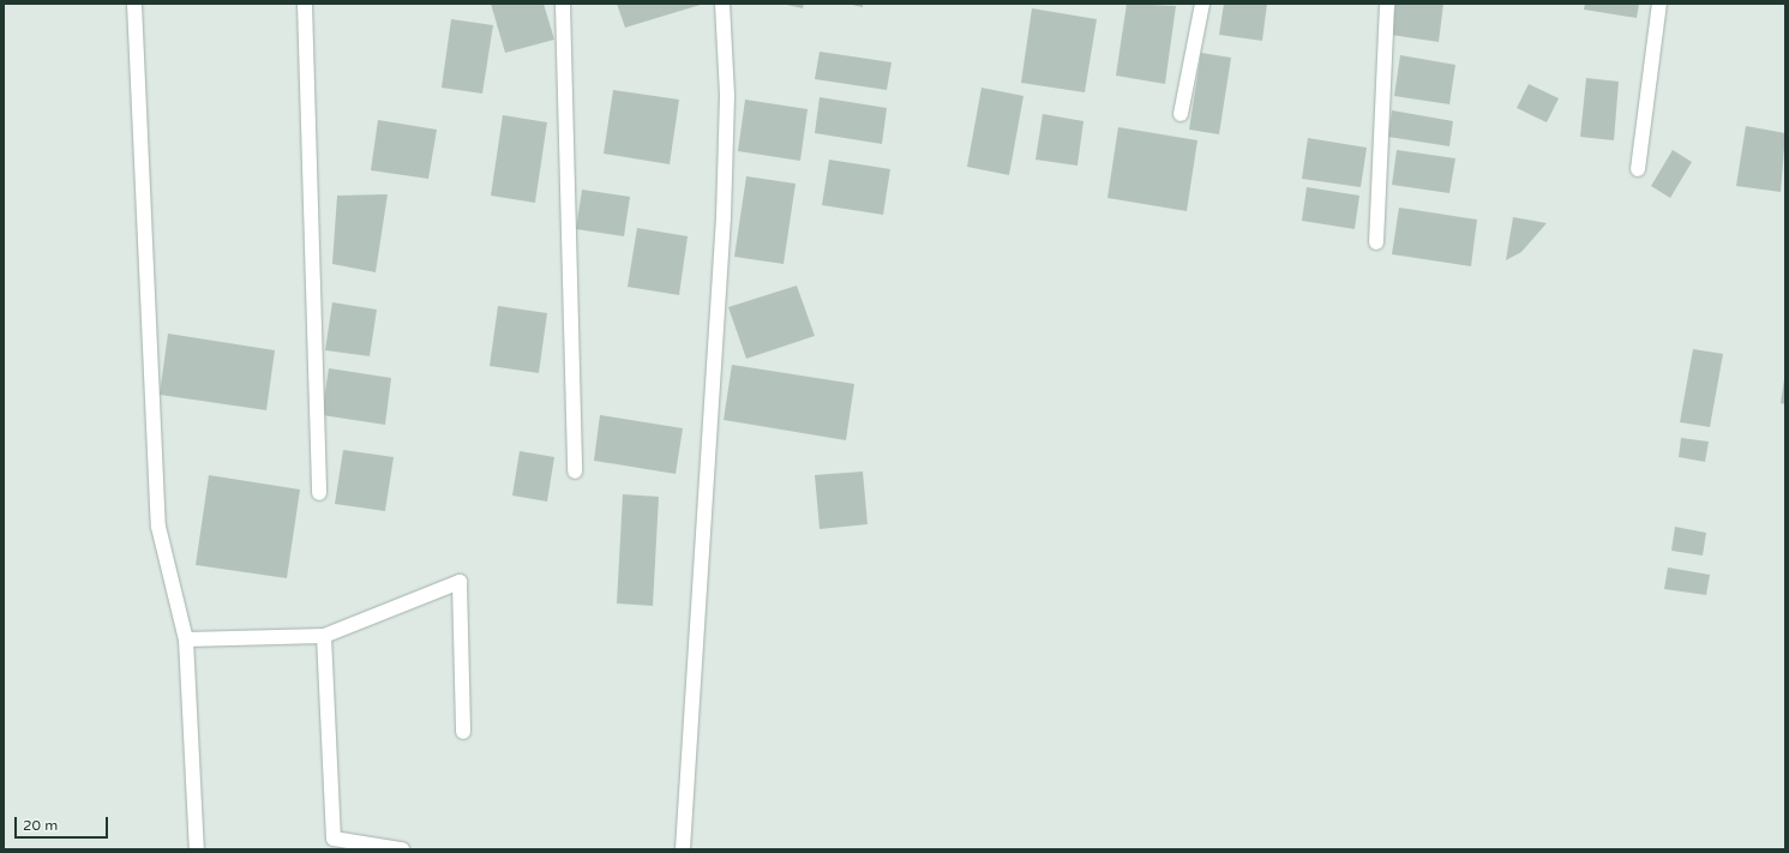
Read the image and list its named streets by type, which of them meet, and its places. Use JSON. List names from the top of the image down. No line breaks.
{"scale_bar":"20 m"}
